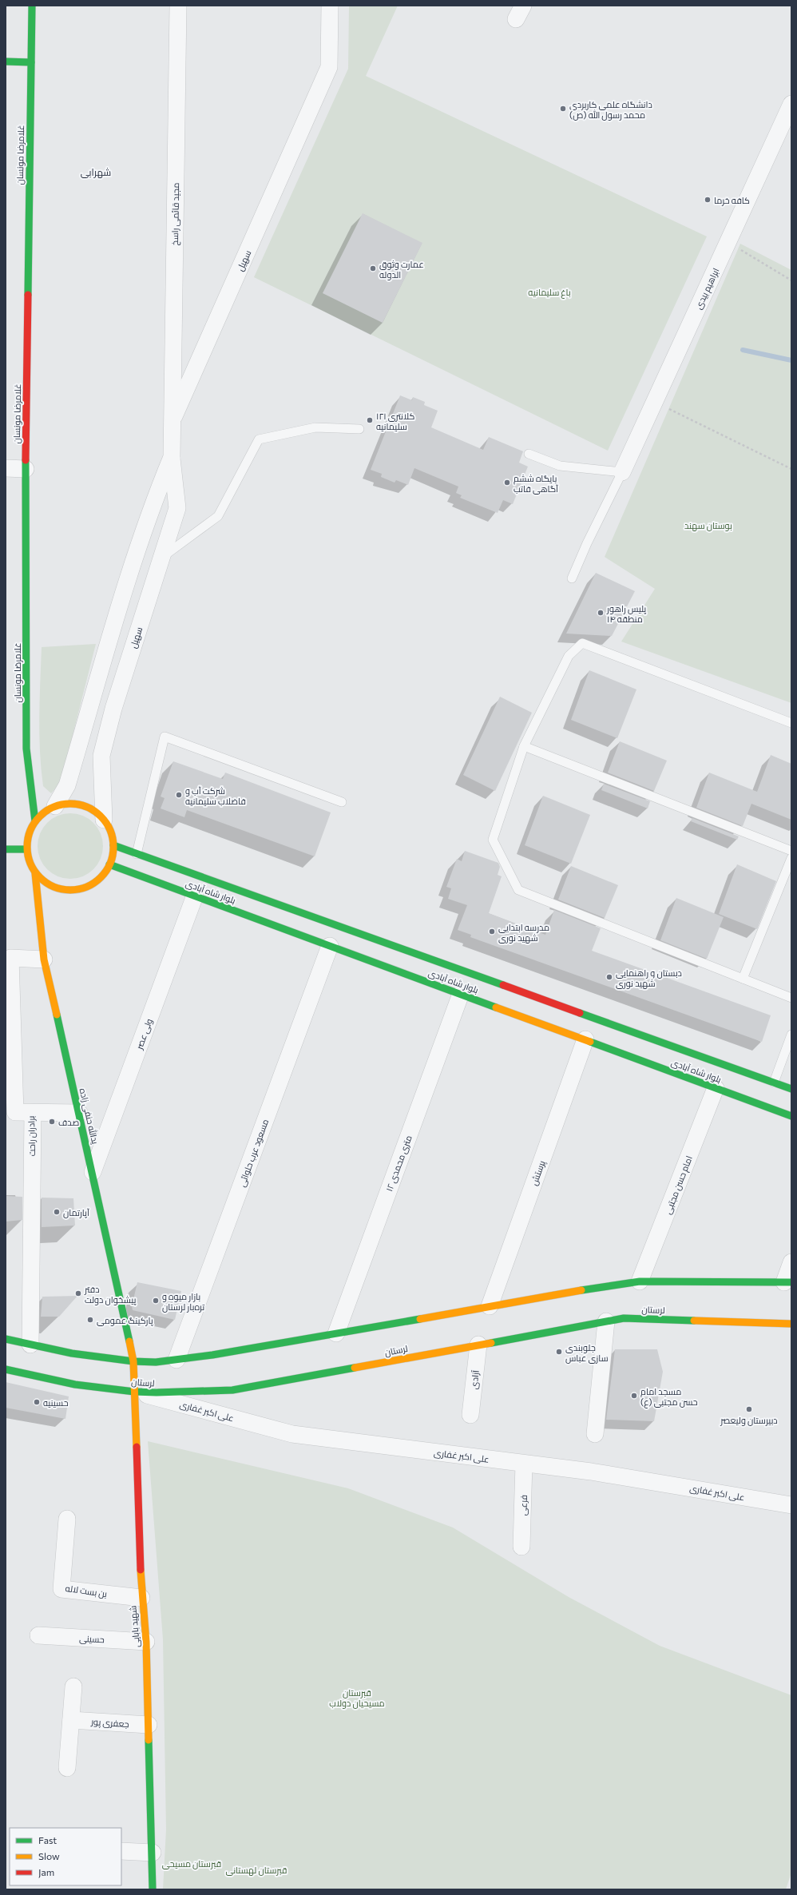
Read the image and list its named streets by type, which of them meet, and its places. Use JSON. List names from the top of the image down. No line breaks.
{"streets":{"street":["غلامرضا مونسان","مجید قائمی راسخ","سهیل","ابراهیم بیدی","بلوار شاه آبادی","ولی عصر","یدالله حنفی زاده","برادران راحت","مسعود عرب حلوائی","۱۲ متری محمدی","پرستش","امام حسن مجتبی","لرستان","آزادی","علی اکبر غفاری","فرعی","بن بست لاله","شهید بابایی","حسینی","جعفری پور"]},"crossings":[["غلامرضا مونسان","سهیل"],["غلامرضا مونسان","بلوار شاه آبادی"],["غلامرضا مونسان","یدالله حنفی زاده"],["مجید قائمی راسخ","سهیل"],["سهیل","بلوار شاه آبادی"],["سهیل","یدالله حنفی زاده"],["بلوار شاه آبادی","ولی عصر"],["بلوار شاه آبادی","یدالله حنفی زاده"],["بلوار شاه آبادی","مسعود عرب حلوائی"],["بلوار شاه آبادی","۱۲ متری محمدی"],["بلوار شاه آبادی","پرستش"],["بلوار شاه آبادی","امام حسن مجتبی"],["ولی عصر","یدالله حنفی زاده"],["یدالله حنفی زاده","برادران راحت"],["یدالله حنفی زاده","شهید بابایی"],["لرستان","آزادی"],["لرستان","علی اکبر غفاری"],["لرستان","شهید بابایی"],["علی اکبر غفاری","فرعی"],["علی اکبر غفاری","شهید بابایی"],["بن بست لاله","شهید بابایی"],["شهید بابایی","حسینی"],["شهید بابایی","جعفری پور"]],"districts":["شهرابی"],"parks":["باغ سلیمانیه","بوستان سهند","قبرستان مسیحیان دولاب","قبرستان مسیحی","قبرستان لهستانی"],"places":["دانشگاه علمی کاربردی محمد رسول الله (ص)","کافه خرما","عمارت وثوق الدوله","كلانتری ١٢١ سلیمانیه","پایگاه ششم آگاهی فاتب","پلیس راهور منطقه ۱۴","شرکت آب و فاضلاب سلیمانیه","مدرسه ابتدایی شهید نوری","دبستان و راهنمایی شهید نوری","صدف","آپارتمان","دفتر پیشخوان دولت","بازار میوه و تره‌بار لرستان","پارکینگ عمومی","جلوبندی سازی عباس","مسجد امام حسن مجتبی (ع)","حسینیه","دبیرستان ولیعصر"],"legend":["Fast","Slow","Jam"]}
